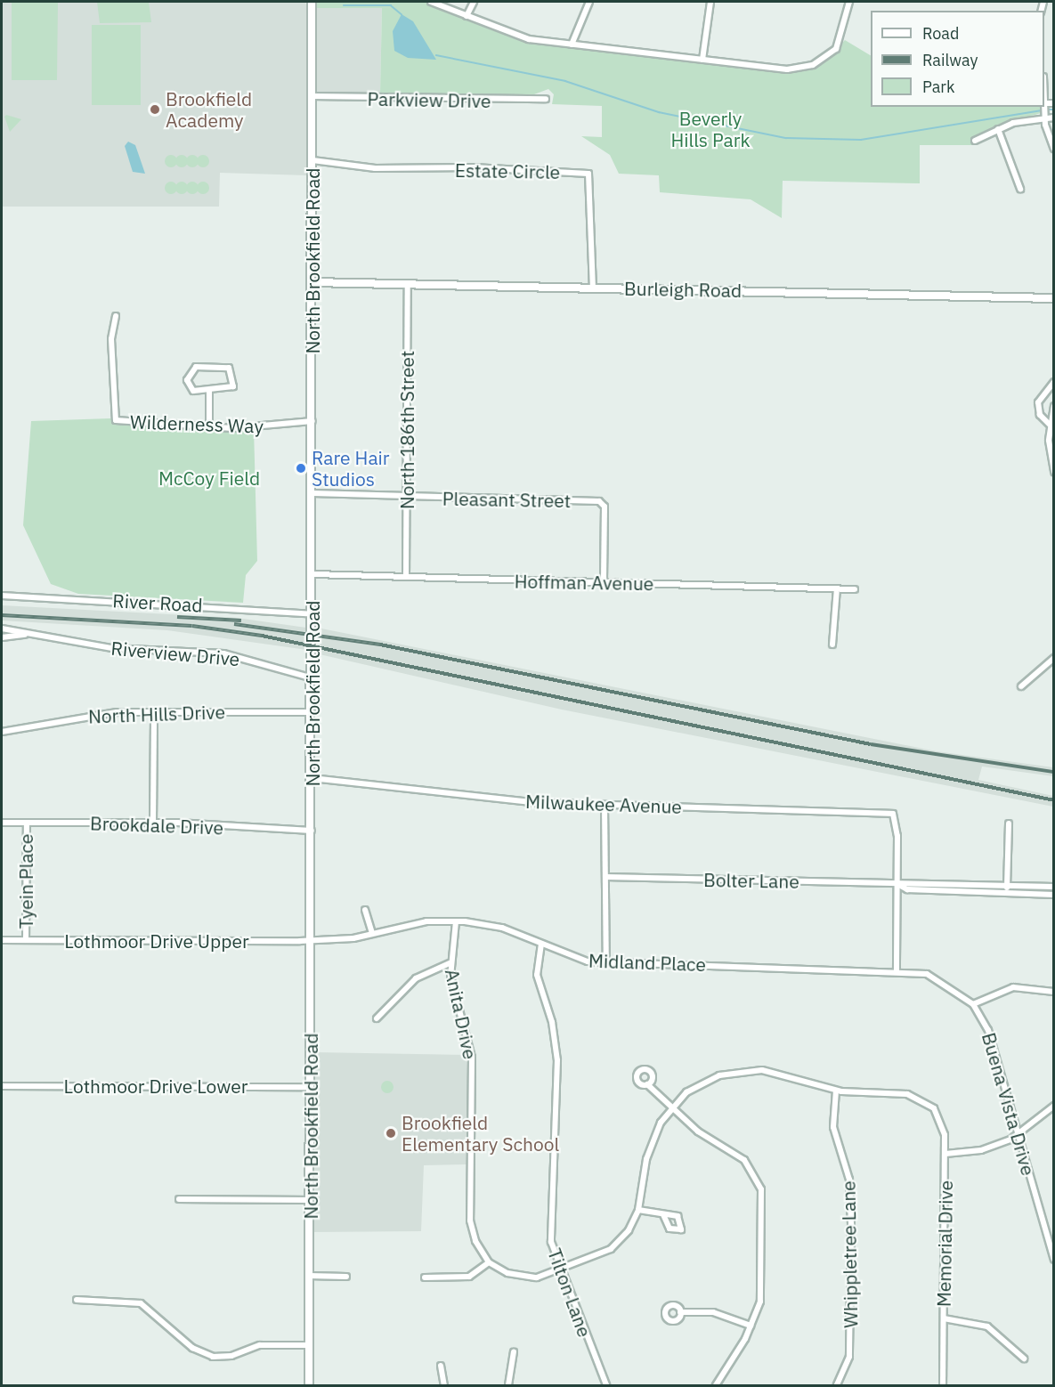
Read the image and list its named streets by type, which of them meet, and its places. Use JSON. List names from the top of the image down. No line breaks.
{"streets":{"street":["Parkview Drive","Estate Circle","North Brookfield Road","Burleigh Road","Wilderness Way","North 186th Street","Pleasant Street","Hoffman Avenue","River Road","Riverview Drive","North Hills Drive","Milwaukee Avenue","Brookdale Drive","Bolter Lane","Tyein Place","Lothmoor Drive Upper","Midland Place","Anita Drive","Lothmoor Drive Lower","Buena Vista Drive","Memorial Drive","Whippletree Lane","Tilton Lane"]},"crossings":[["Parkview Drive","North Brookfield Road"],["Estate Circle","North Brookfield Road"],["Estate Circle","Burleigh Road"],["North Brookfield Road","Burleigh Road"],["North Brookfield Road","Wilderness Way"],["North Brookfield Road","Pleasant Street"],["North Brookfield Road","Hoffman Avenue"],["North Brookfield Road","River Road"],["North Brookfield Road","Riverview Drive"],["North Brookfield Road","North Hills Drive"],["North Brookfield Road","Milwaukee Avenue"],["North Brookfield Road","Brookdale Drive"],["North Brookfield Road","Lothmoor Drive Upper"],["North Brookfield Road","Midland Place"],["North Brookfield Road","Lothmoor Drive Lower"],["Burleigh Road","North 186th Street"],["North 186th Street","Pleasant Street"],["North 186th Street","Hoffman Avenue"],["Pleasant Street","Hoffman Avenue"],["Milwaukee Avenue","Bolter Lane"],["Brookdale Drive","Tyein Place"],["Tyein Place","Lothmoor Drive Upper"],["Lothmoor Drive Upper","Midland Place"],["Midland Place","Anita Drive"],["Midland Place","Buena Vista Drive"],["Midland Place","Tilton Lane"],["Memorial Drive","Whippletree Lane"]],"parks":["Beverly Hills Park","McCoy Field"],"places":["Brookfield Academy","Rare Hair Studios","Brookfield Elementary School"],"legend":["Road","Railway","Park"]}
